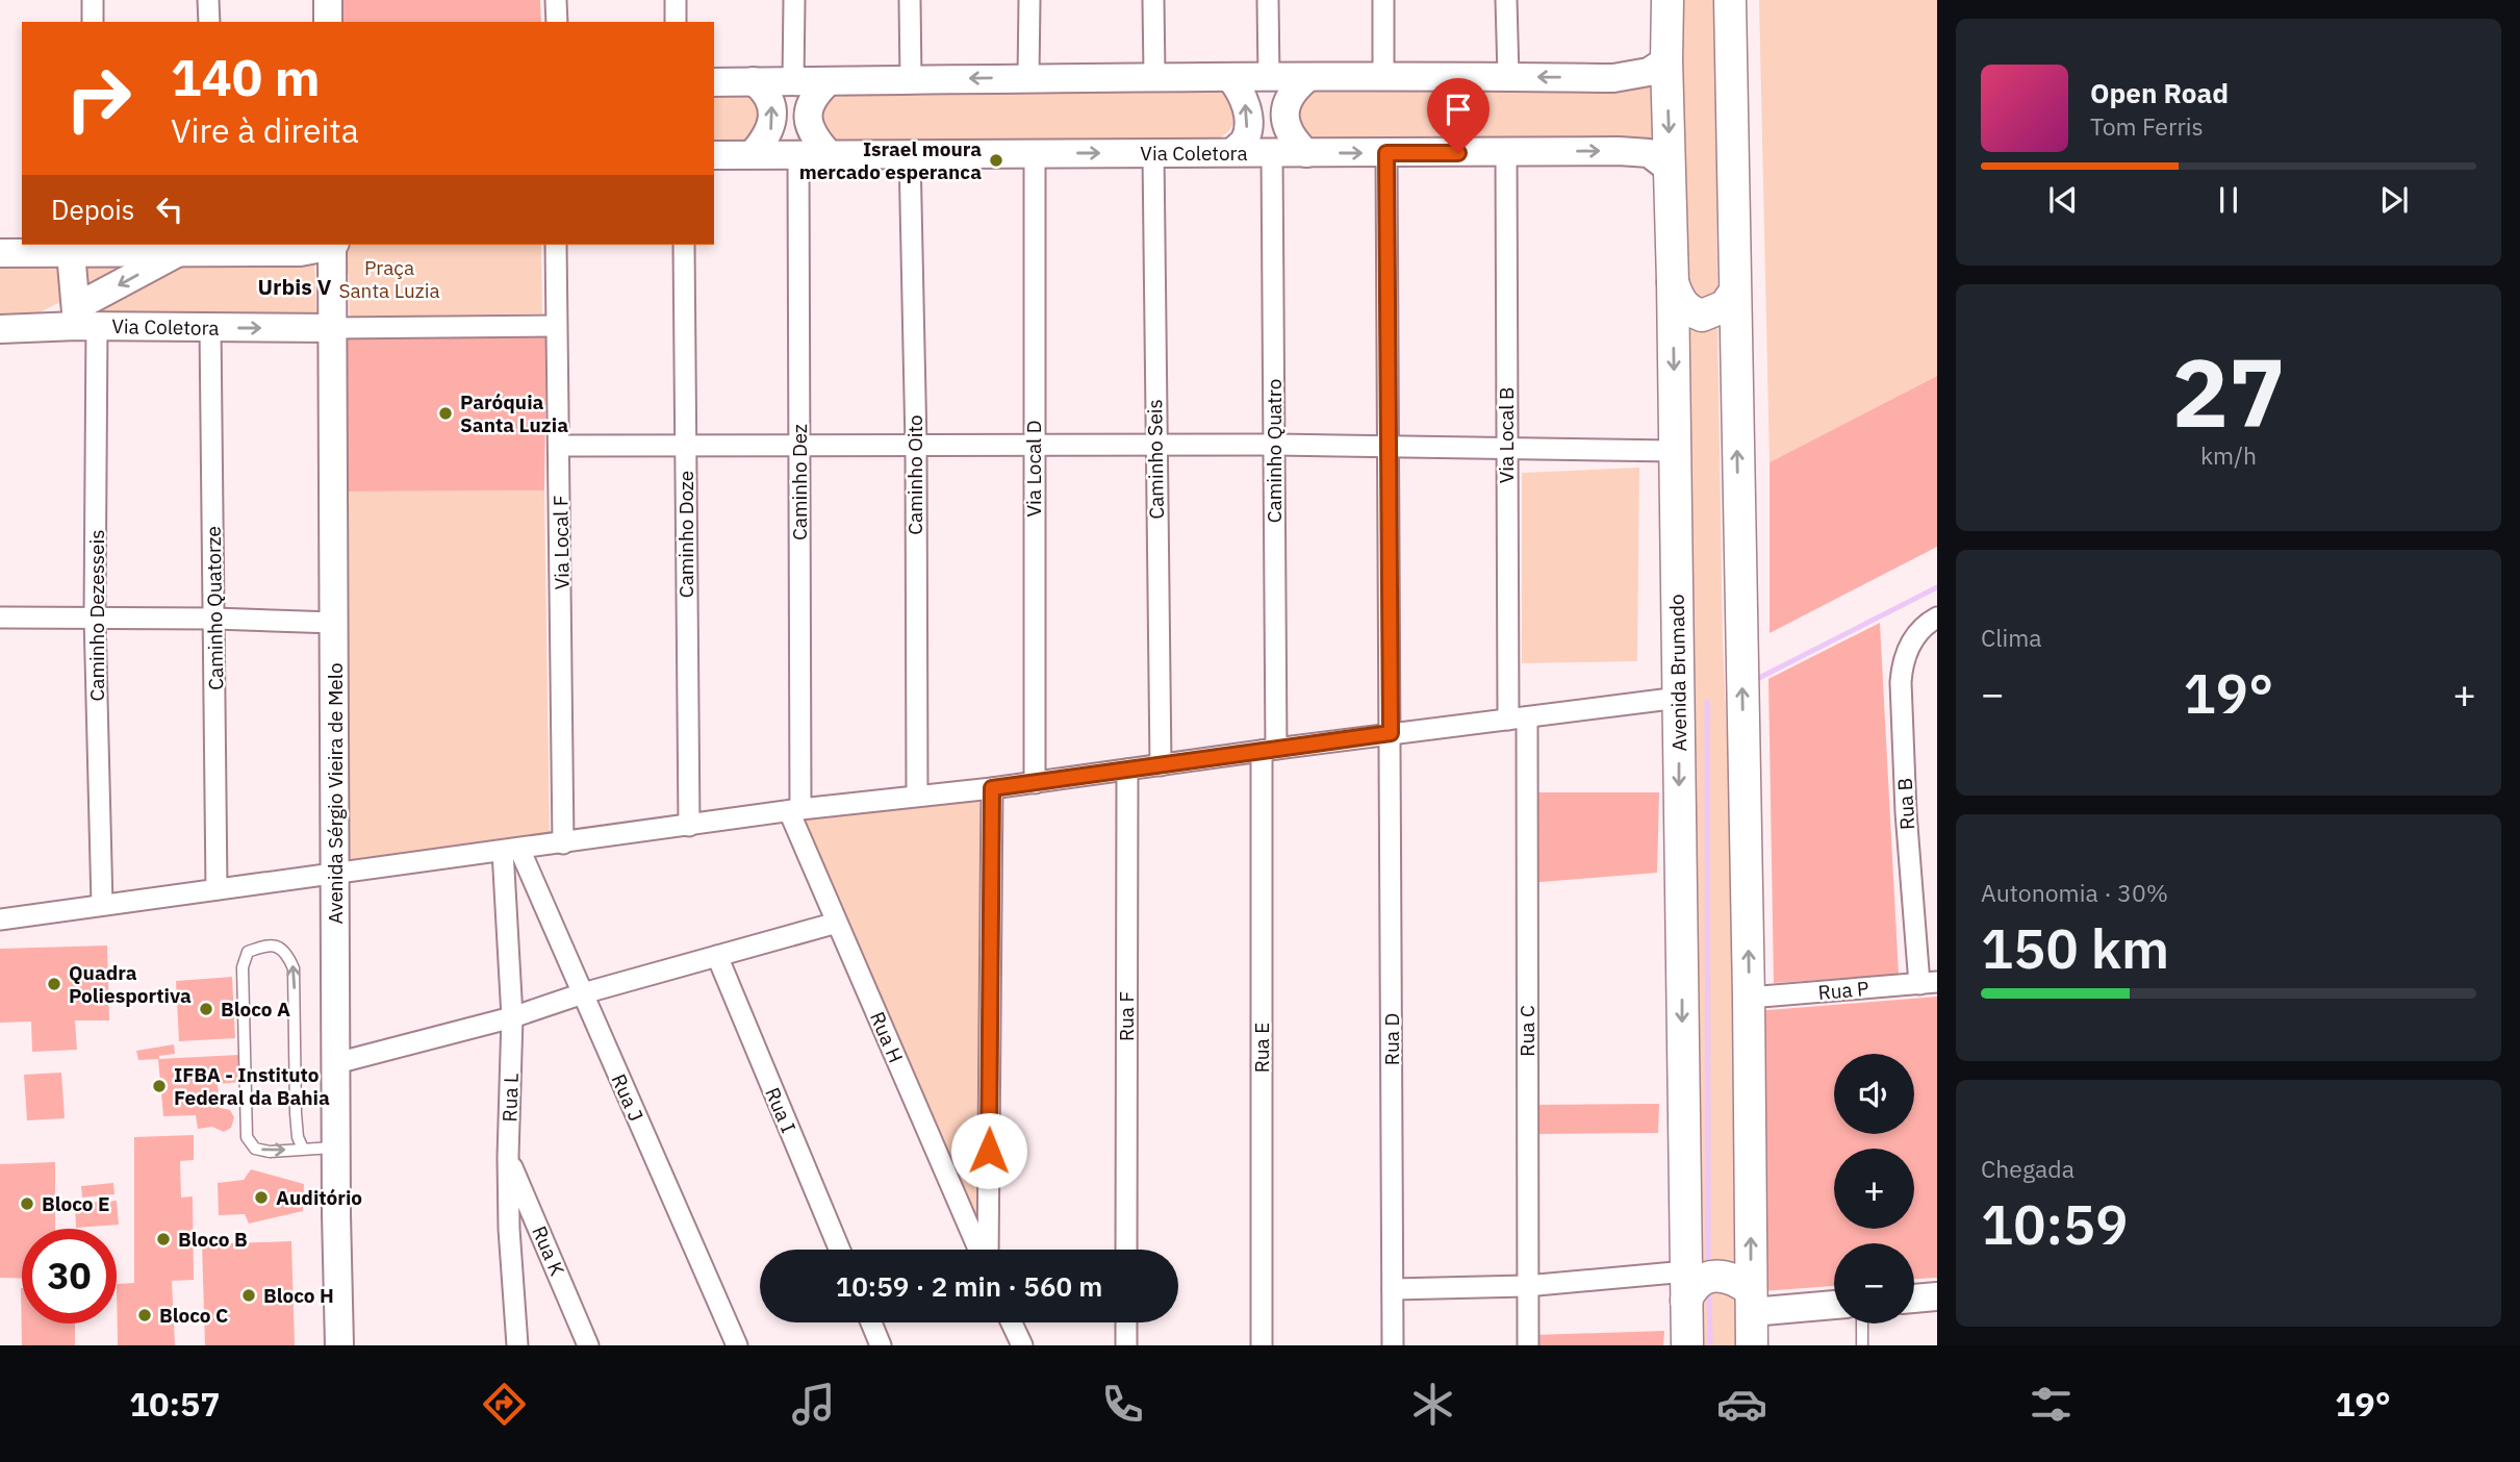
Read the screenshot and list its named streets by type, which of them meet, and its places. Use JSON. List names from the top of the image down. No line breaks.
{"streets":{"main road":["Avenida Brumado"],"street":["Via Coletora","Via Local B","Caminho Quatro","Caminho Seis","Via Local D","Caminho Oito","Caminho Dez","Caminho Doze","Via Local F","Caminho Quatorze","Caminho Dezesseis","Avenida Sérgio Vieira de Melo","Rua B","Rua P","Rua F","Rua C","Rua H","Rua D","Rua E","Rua L","Rua J","Rua I","Rua K"]},"crossings":[["Via Coletora","Via Local B"],["Via Coletora","Caminho Quatro"],["Via Coletora","Caminho Seis"],["Via Coletora","Via Local D"],["Via Coletora","Caminho Oito"],["Via Coletora","Caminho Dez"],["Via Coletora","Caminho Quatorze"],["Via Coletora","Caminho Dezesseis"],["Via Coletora","Avenida Brumado"],["Via Coletora","Avenida Sérgio Vieira de Melo"],["Via Coletora","Rua D"],["Via Local B","Rua C"],["Caminho Quatro","Rua E"],["Caminho Dez","Rua H"],["Rua B","Rua P"],["Rua L","Rua J"],["Rua L","Rua K"]],"districts":["Urbis V"],"parks":["Praça Santa Luzia"],"places":["Israel moura mercado esperanca","Paróquia Santa Luzia","Quadra Poliesportiva","Bloco A","IFBA - Instituto Federal da Bahia","Auditório","Bloco E","Bloco B","Bloco H","Bloco C"],"page":{"turn":["140 m","Vire à direita"],"song":["Open Road","Tom Ferris"],"then":"Depois","tile":[["27","km/h"],"Clima",["Autonomia · 30%","150 km"],["Chegada","10:59"]],"heat":["−","19°","+"],"map_buttons":["+","−"],"limit":"30","trip":"10:59 · 2 min · 560 m","tabs":["10:57","19°"]}}
